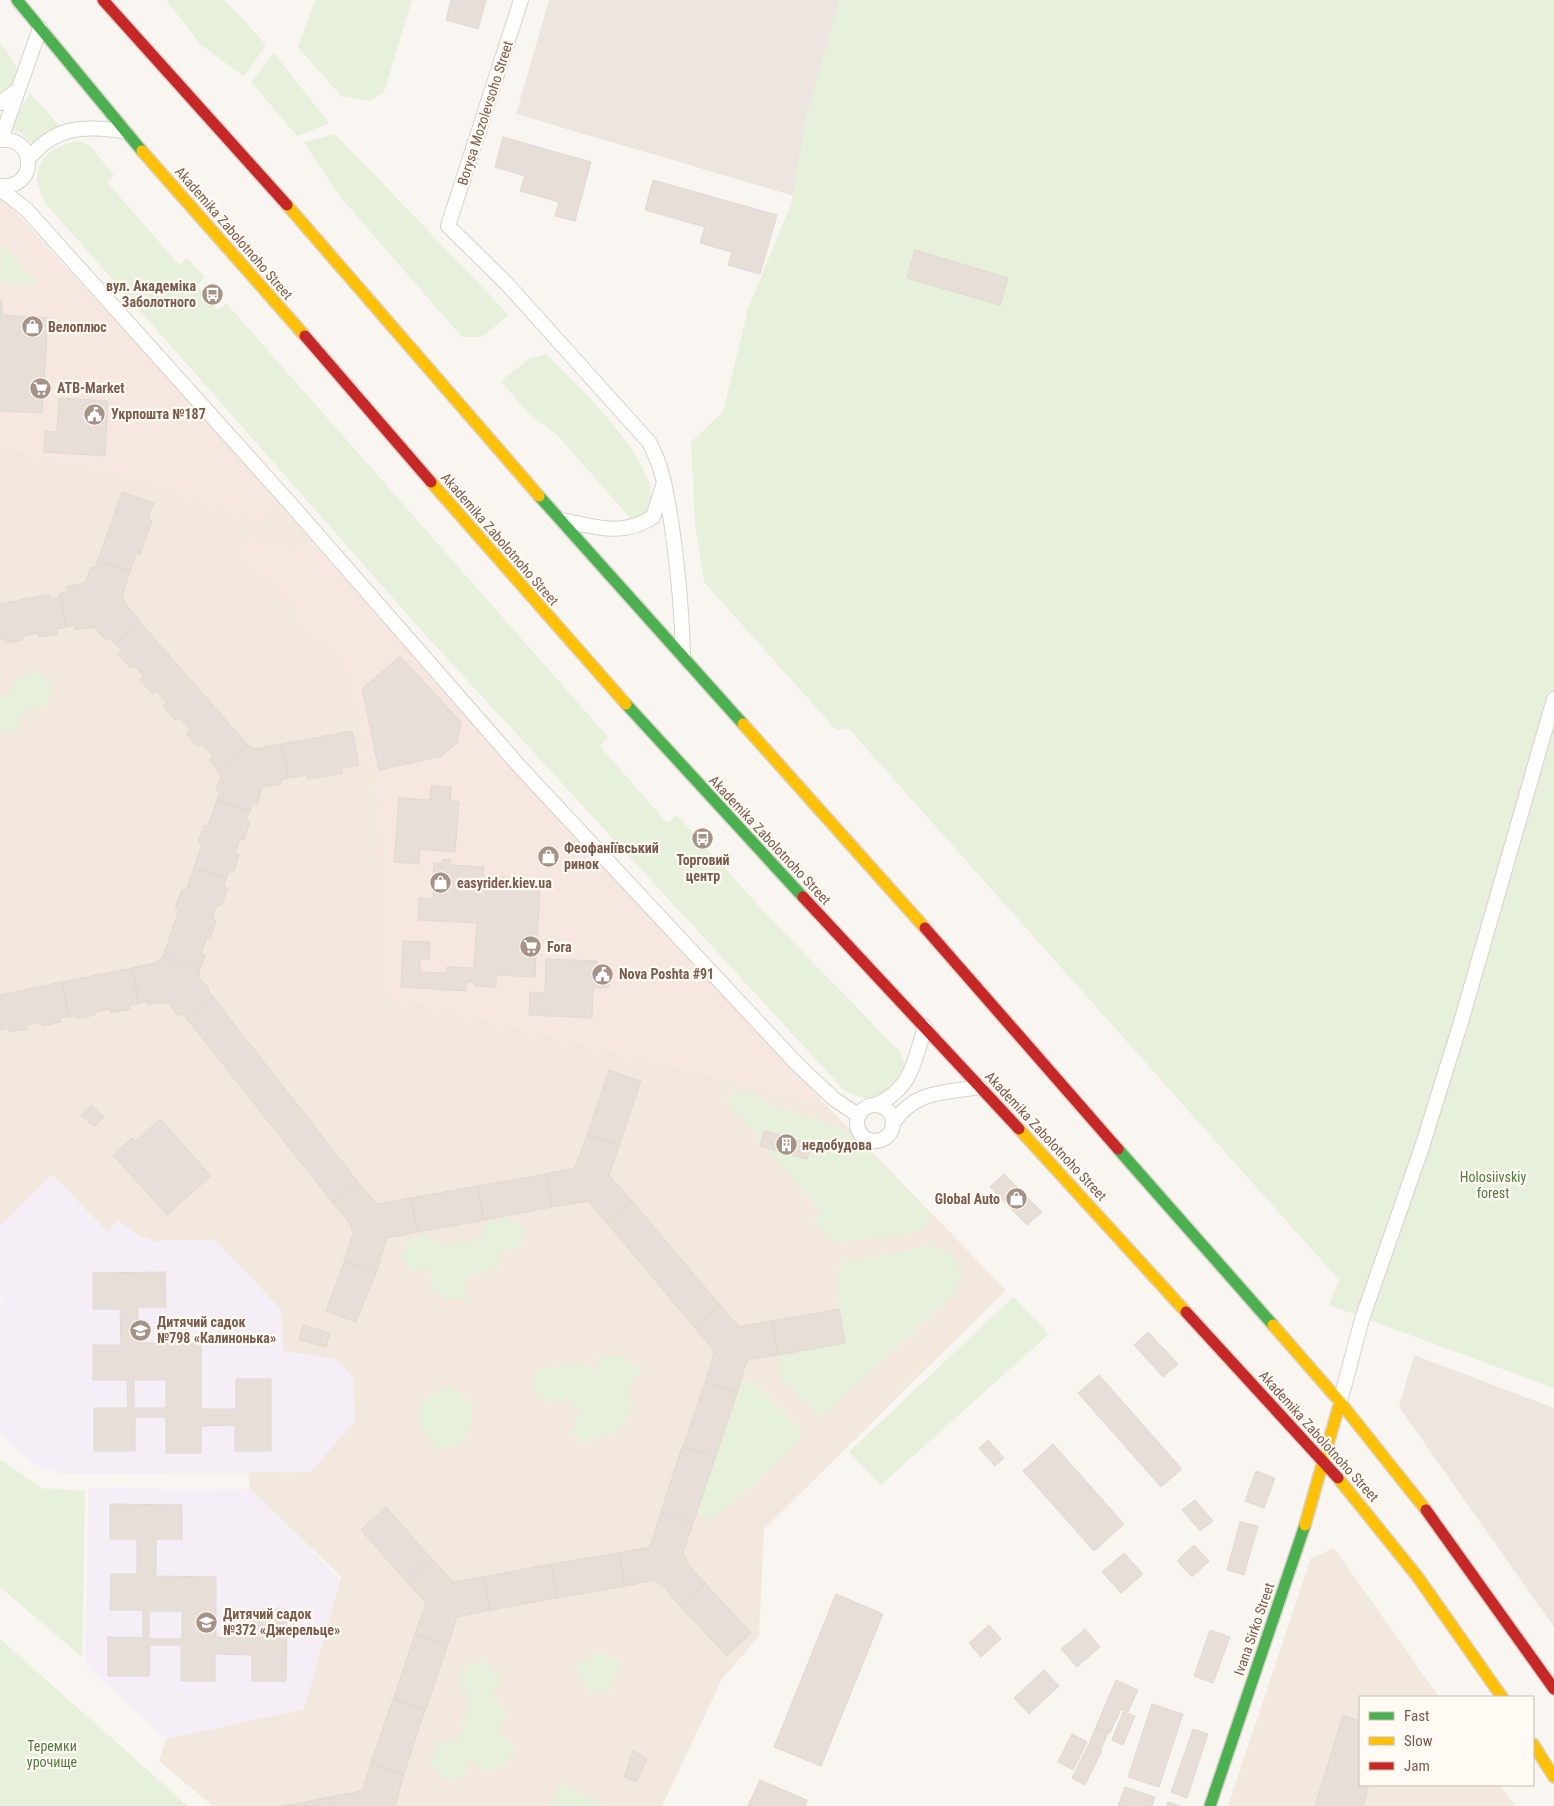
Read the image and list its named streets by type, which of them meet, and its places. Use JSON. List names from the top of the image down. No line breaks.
{"streets":{"main road":["Akademika Zabolotnoho Street","Ivana Sirko Street"],"street":["Borysa Mozolevsoho Street"]},"crossings":[["Akademika Zabolotnoho Street","Ivana Sirko Street"]],"parks":["Holosiivskiy forest","Теремки урочище"],"places":{"bus stop":["вул. Академіка Заболотного","Торговий центр"],"shop":["Велоплюс","Феофаніївський ринок","easyrider.kiev.ua","Global Auto"],"supermarket":["ATB-Market","Fora"],"public building":["Укрпошта №187","Nova Poshta #91"],"building":["недобудова"],"school or university":["Дитячий садок №798 «Калинонька»","Дитячий садок №372 «Джерельце»"]},"legend":["Fast","Slow","Jam"]}
